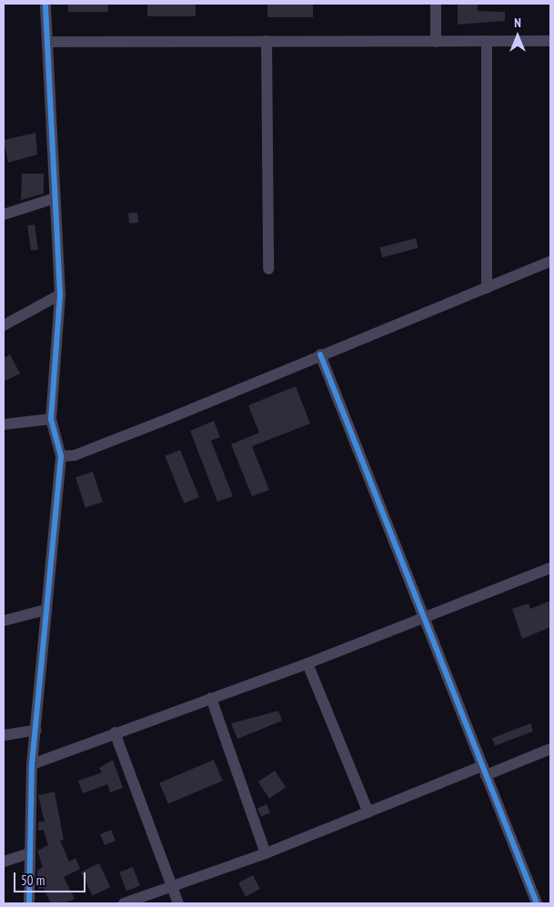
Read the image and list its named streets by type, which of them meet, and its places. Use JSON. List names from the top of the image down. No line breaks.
{"scale_bar":"50 m","north":"top"}
